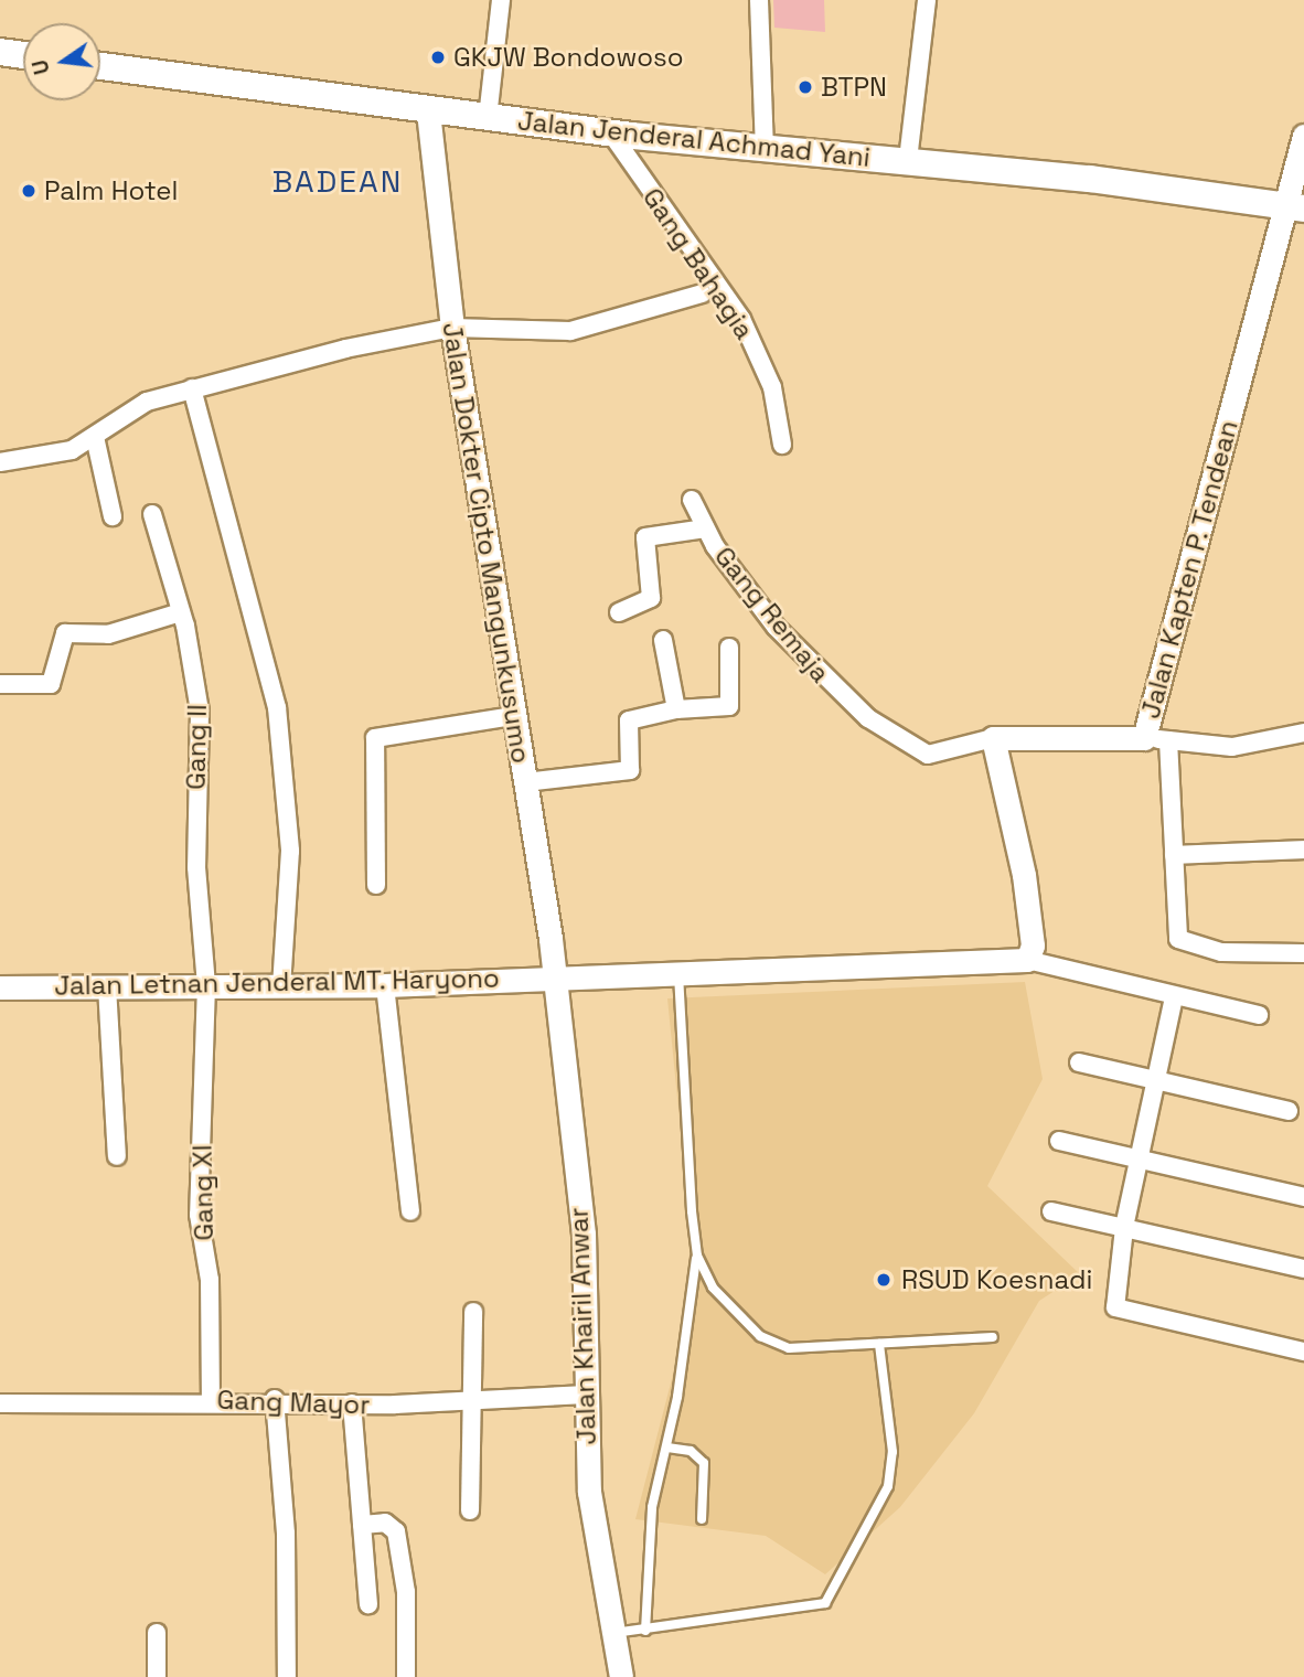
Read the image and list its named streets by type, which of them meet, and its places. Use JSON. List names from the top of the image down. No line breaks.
{"streets":{"main road":["Jalan Jenderal Achmad Yani"],"street":["Gang Bahagia","Jalan Dokter Cipto Mangunkusumo","Jalan Kapten P. Tendean","Gang Remaja","Gang II","Jalan Letnan Jenderal MT. Haryono","Gang XI","Jalan Khairil Anwar","Gang Mayor"]},"crossings":[["Jalan Jenderal Achmad Yani","Gang Bahagia"],["Jalan Jenderal Achmad Yani","Jalan Dokter Cipto Mangunkusumo"],["Jalan Jenderal Achmad Yani","Jalan Kapten P. Tendean"],["Jalan Dokter Cipto Mangunkusumo","Jalan Letnan Jenderal MT. Haryono"],["Jalan Dokter Cipto Mangunkusumo","Jalan Khairil Anwar"],["Jalan Kapten P. Tendean","Gang Remaja"],["Gang II","Jalan Letnan Jenderal MT. Haryono"],["Gang II","Gang XI"],["Jalan Letnan Jenderal MT. Haryono","Gang XI"],["Jalan Letnan Jenderal MT. Haryono","Jalan Khairil Anwar"],["Gang XI","Gang Mayor"],["Jalan Khairil Anwar","Gang Mayor"]],"districts":["BADEAN"],"places":["GKJW Bondowoso","BTPN","Palm Hotel","RSUD Koesnadi"],"north":"left"}
